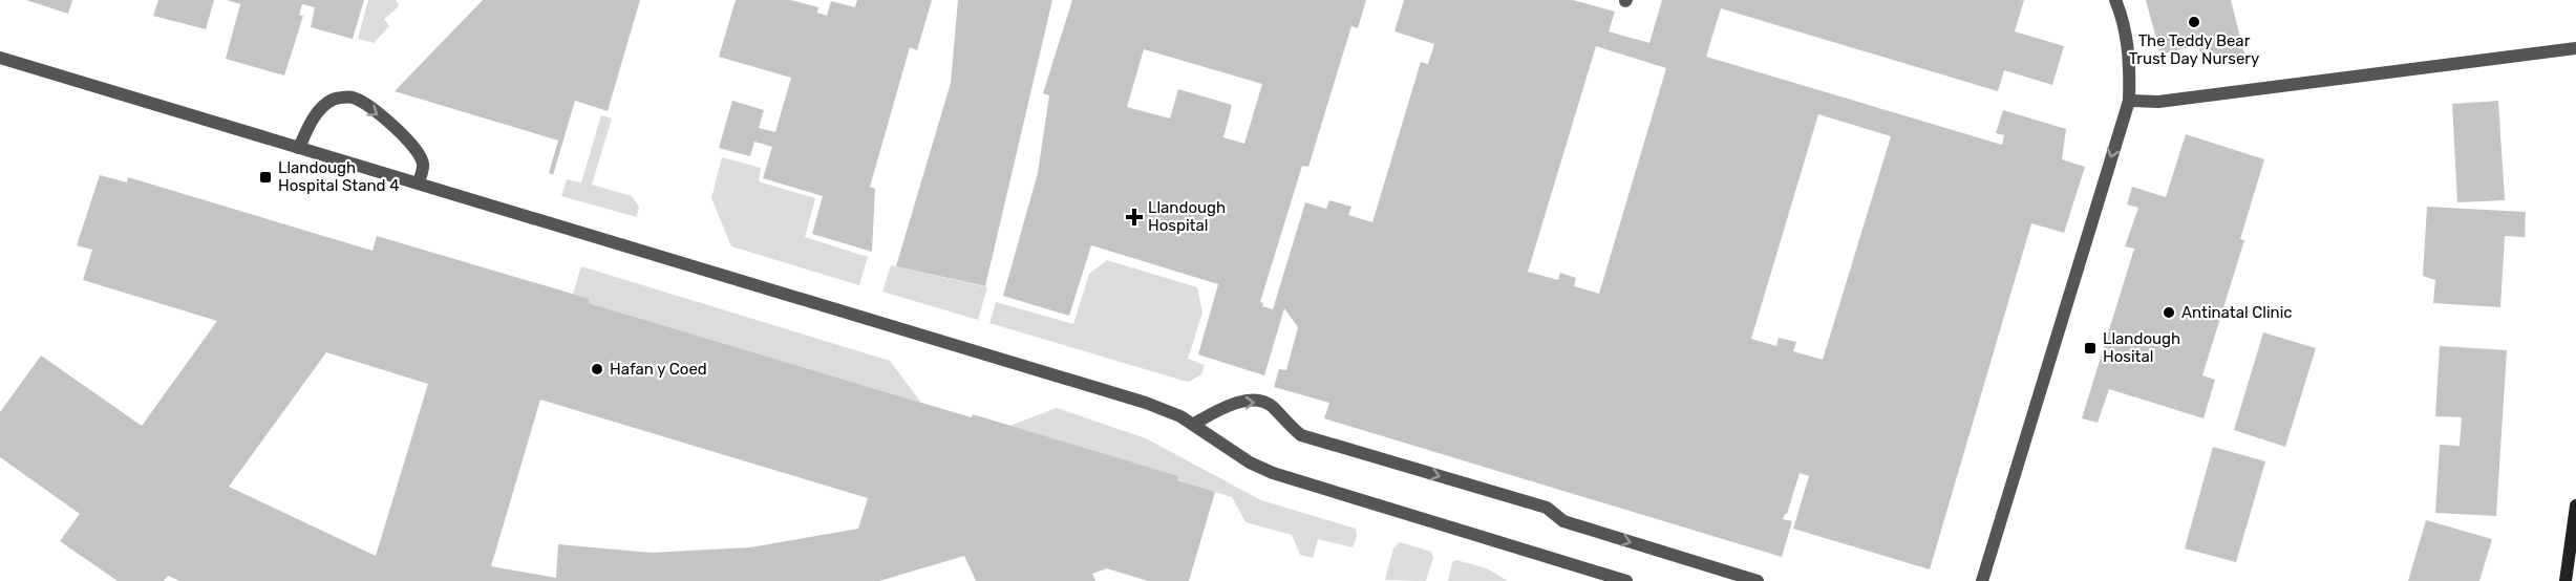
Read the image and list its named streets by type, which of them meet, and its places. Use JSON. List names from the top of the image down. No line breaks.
{"places":{"other":["The Teddy Bear Trust Day Nursery","Antinatal Clinic","Hafan y Coed"],"transit":["Llandough Hospital Stand 4","Llandough Hosital"],"health":["Llandough Hospital"]}}
